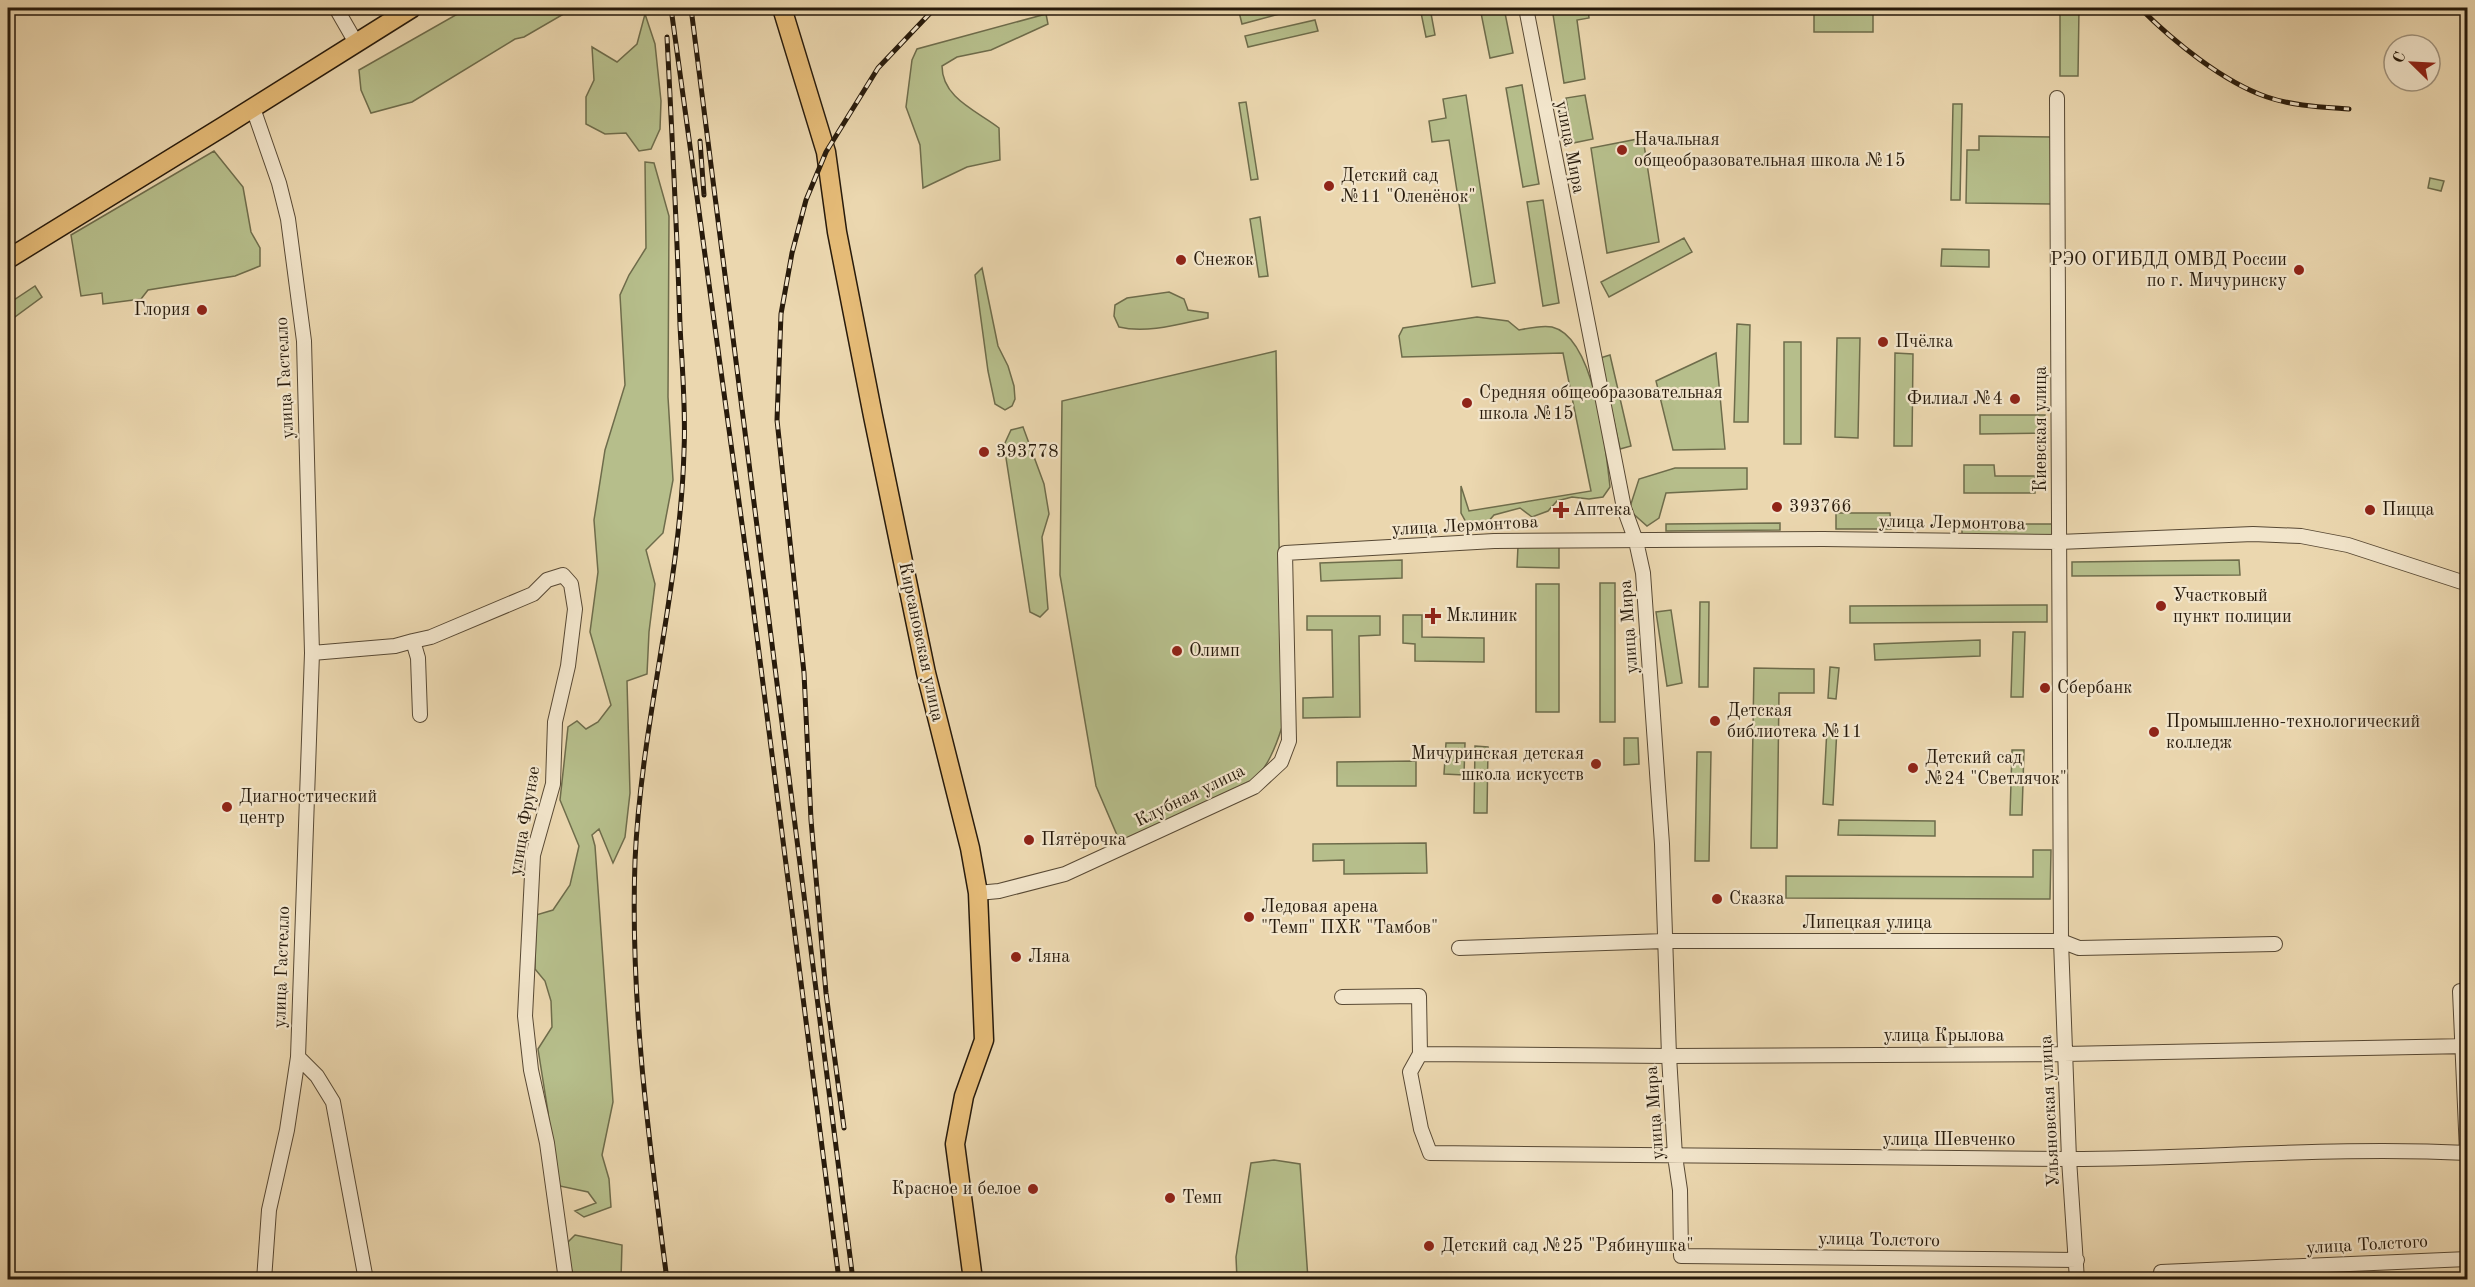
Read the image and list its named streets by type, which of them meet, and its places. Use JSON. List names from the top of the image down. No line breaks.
{"streets":{"main road":["Кирсановская улица"],"street":["улица Мира","улица Гастелло","Киевская улица","улица Лермонтова","Клубная улица","улица Фрунзе","Липецкая улица","улица Крылова","Ульяновская улица","улица Шевченко","улица Толстого"]},"crossings":[["улица Мира","улица Лермонтова"],["улица Мира","Липецкая улица"],["улица Мира","улица Крылова"],["улица Мира","улица Шевченко"],["улица Мира","улица Толстого"],["Киевская улица","улица Лермонтова"],["Киевская улица","Липецкая улица"],["Киевская улица","Ульяновская улица"],["улица Лермонтова","Клубная улица"],["Кирсановская улица","Клубная улица"],["Липецкая улица","Ульяновская улица"],["улица Крылова","Ульяновская улица"],["улица Крылова","улица Шевченко"],["Ульяновская улица","улица Шевченко"],["Ульяновская улица","улица Толстого"]],"places":{"other":["Начальная общеобразовательная школа №15","Детский сад №11 \"Оленёнок\"","Снежок","РЭО ОГИБДД ОМВД России по г. Мичуринску","Глория","Пчёлка","Филиал №4","Средняя общеобразовательная школа №15","393778","393766","Пицца","Участковый пункт полиции","Олимп","Сбербанк","Детская библиотека №11","Промышленно-технологический колледж","Мичуринская детская школа искусств","Детский сад №24 \"Светлячок\"","Диагностический центр","Пятёрочка","Сказка","Ледовая арена \"Темп\" ПХК \"Тамбов\"","Ляна","Красное и белое","Темп","Детский сад №25 \"Рябинушка\""],"health":["Аптека","Мклиник"]},"north":"top left"}
